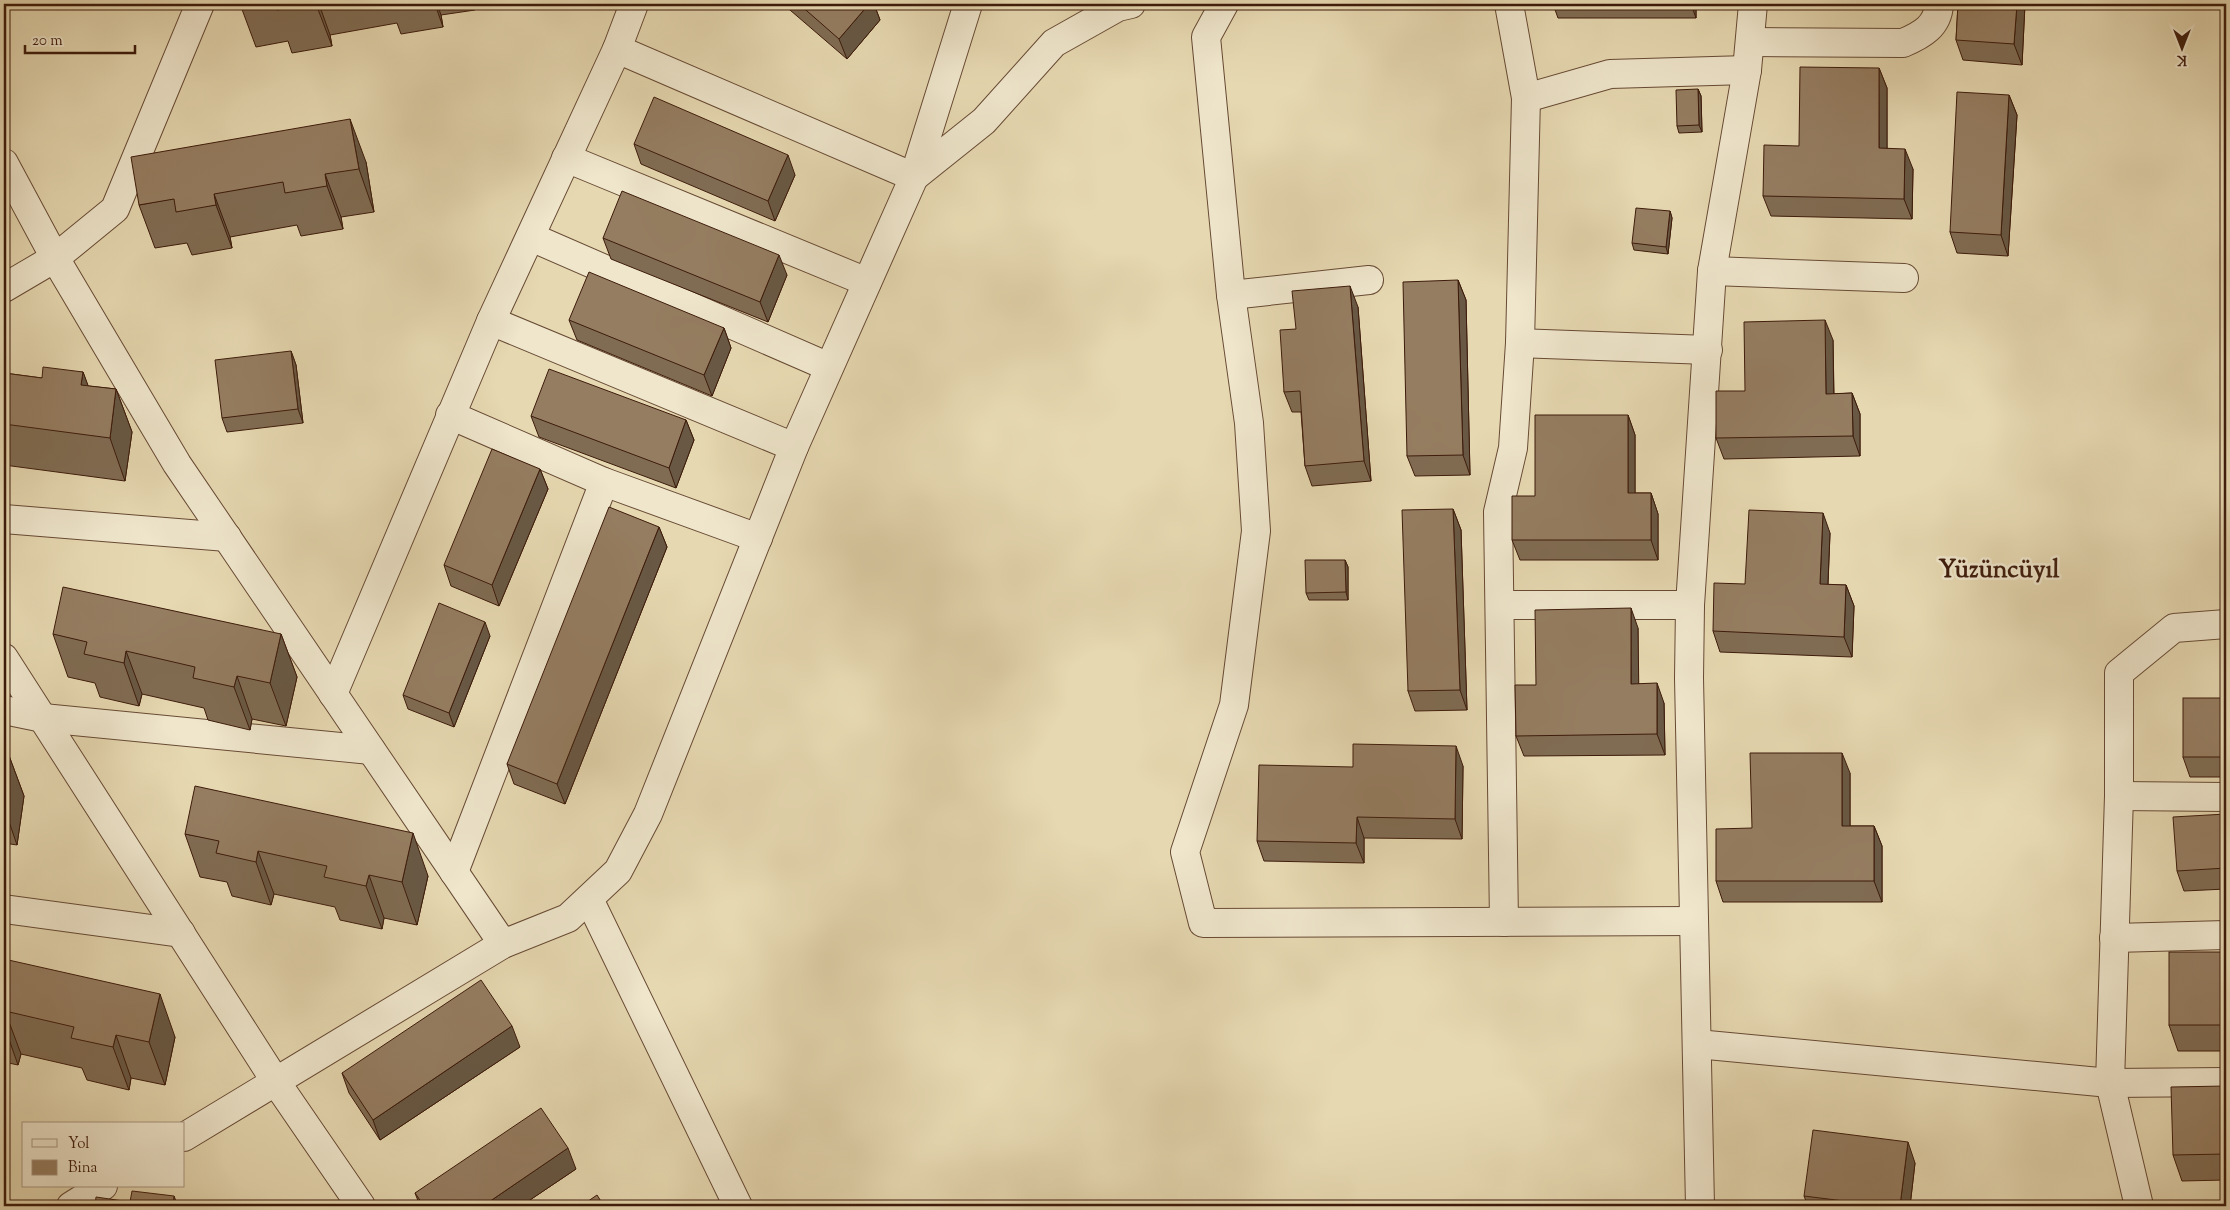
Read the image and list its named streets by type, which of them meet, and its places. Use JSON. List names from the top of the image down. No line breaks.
{"districts":["Yüzüncüyıl"],"legend":["Yol","Bina"],"scale_bar":"20 m","north":"bottom"}
